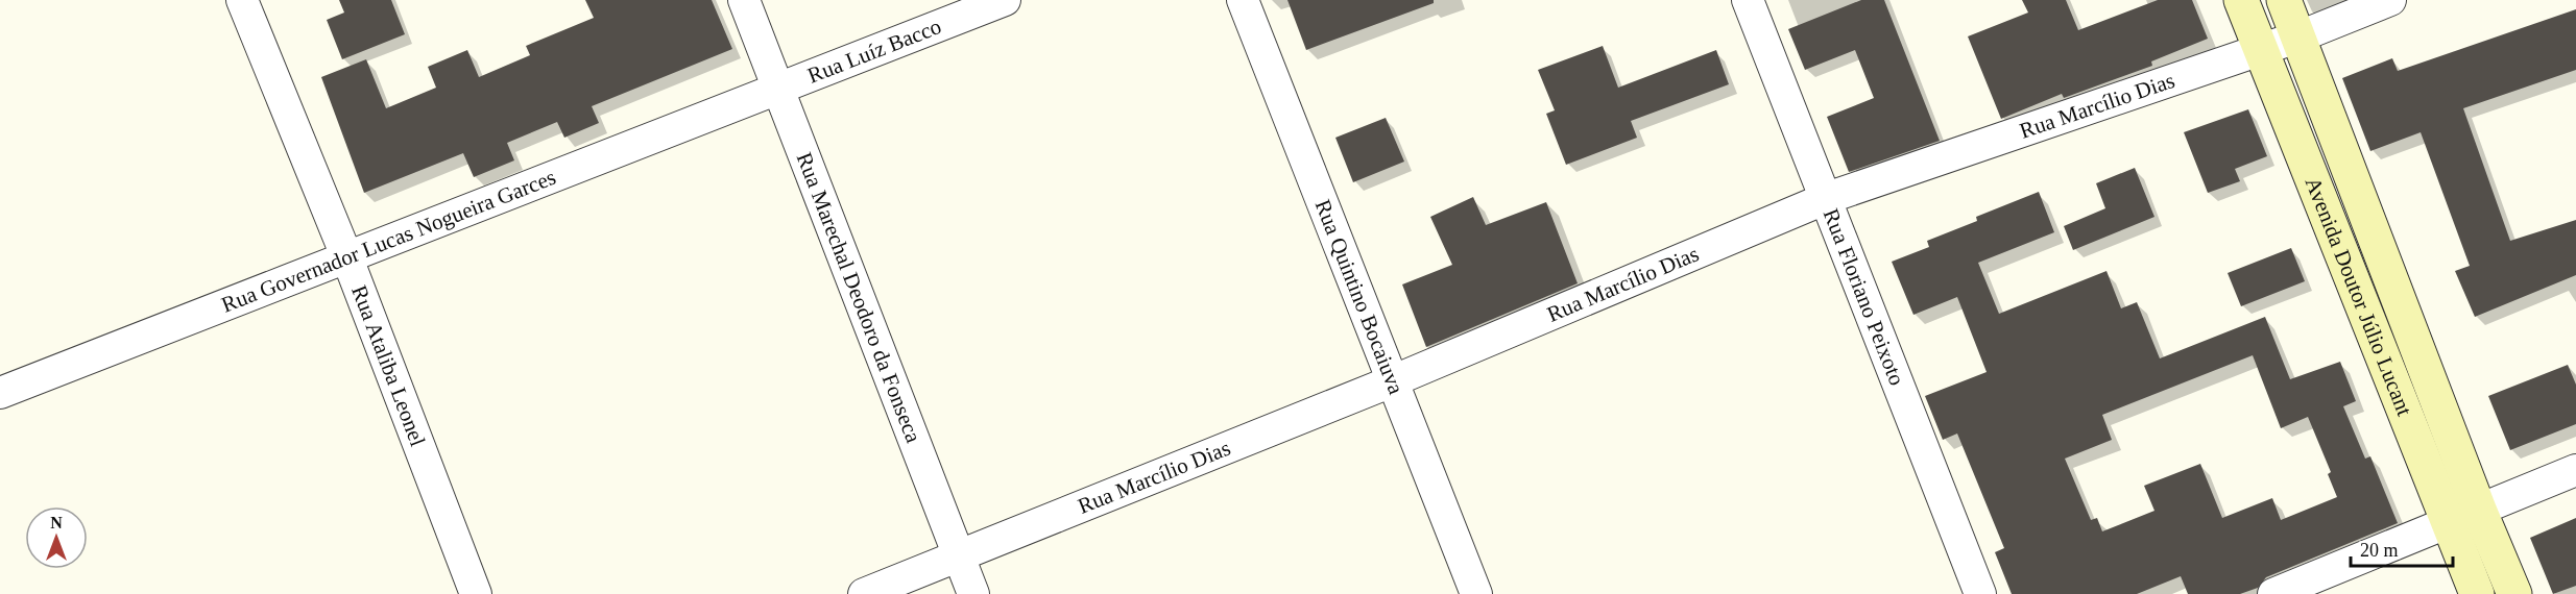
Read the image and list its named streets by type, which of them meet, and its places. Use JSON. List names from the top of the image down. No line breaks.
{"streets":{"street":["Rua Luíz Bacco","Rua Marcílio Dias","Rua Governador Lucas Nogueira Garces","Rua Marechal Deodoro da Fonseca","Rua Quintino Bocaiuva","Rua Floriano Peixoto","Avenida Doutor Júlio Lucant","Rua Ataliba Leonel"]},"crossings":[["Rua Luíz Bacco","Rua Governador Lucas Nogueira Garces"],["Rua Luíz Bacco","Rua Marechal Deodoro da Fonseca"],["Rua Marcílio Dias","Rua Marechal Deodoro da Fonseca"],["Rua Marcílio Dias","Rua Quintino Bocaiuva"],["Rua Marcílio Dias","Rua Floriano Peixoto"],["Rua Marcílio Dias","Avenida Doutor Júlio Lucant"],["Rua Governador Lucas Nogueira Garces","Rua Marechal Deodoro da Fonseca"],["Rua Governador Lucas Nogueira Garces","Rua Ataliba Leonel"]],"scale_bar":"20 m","north":"top"}
